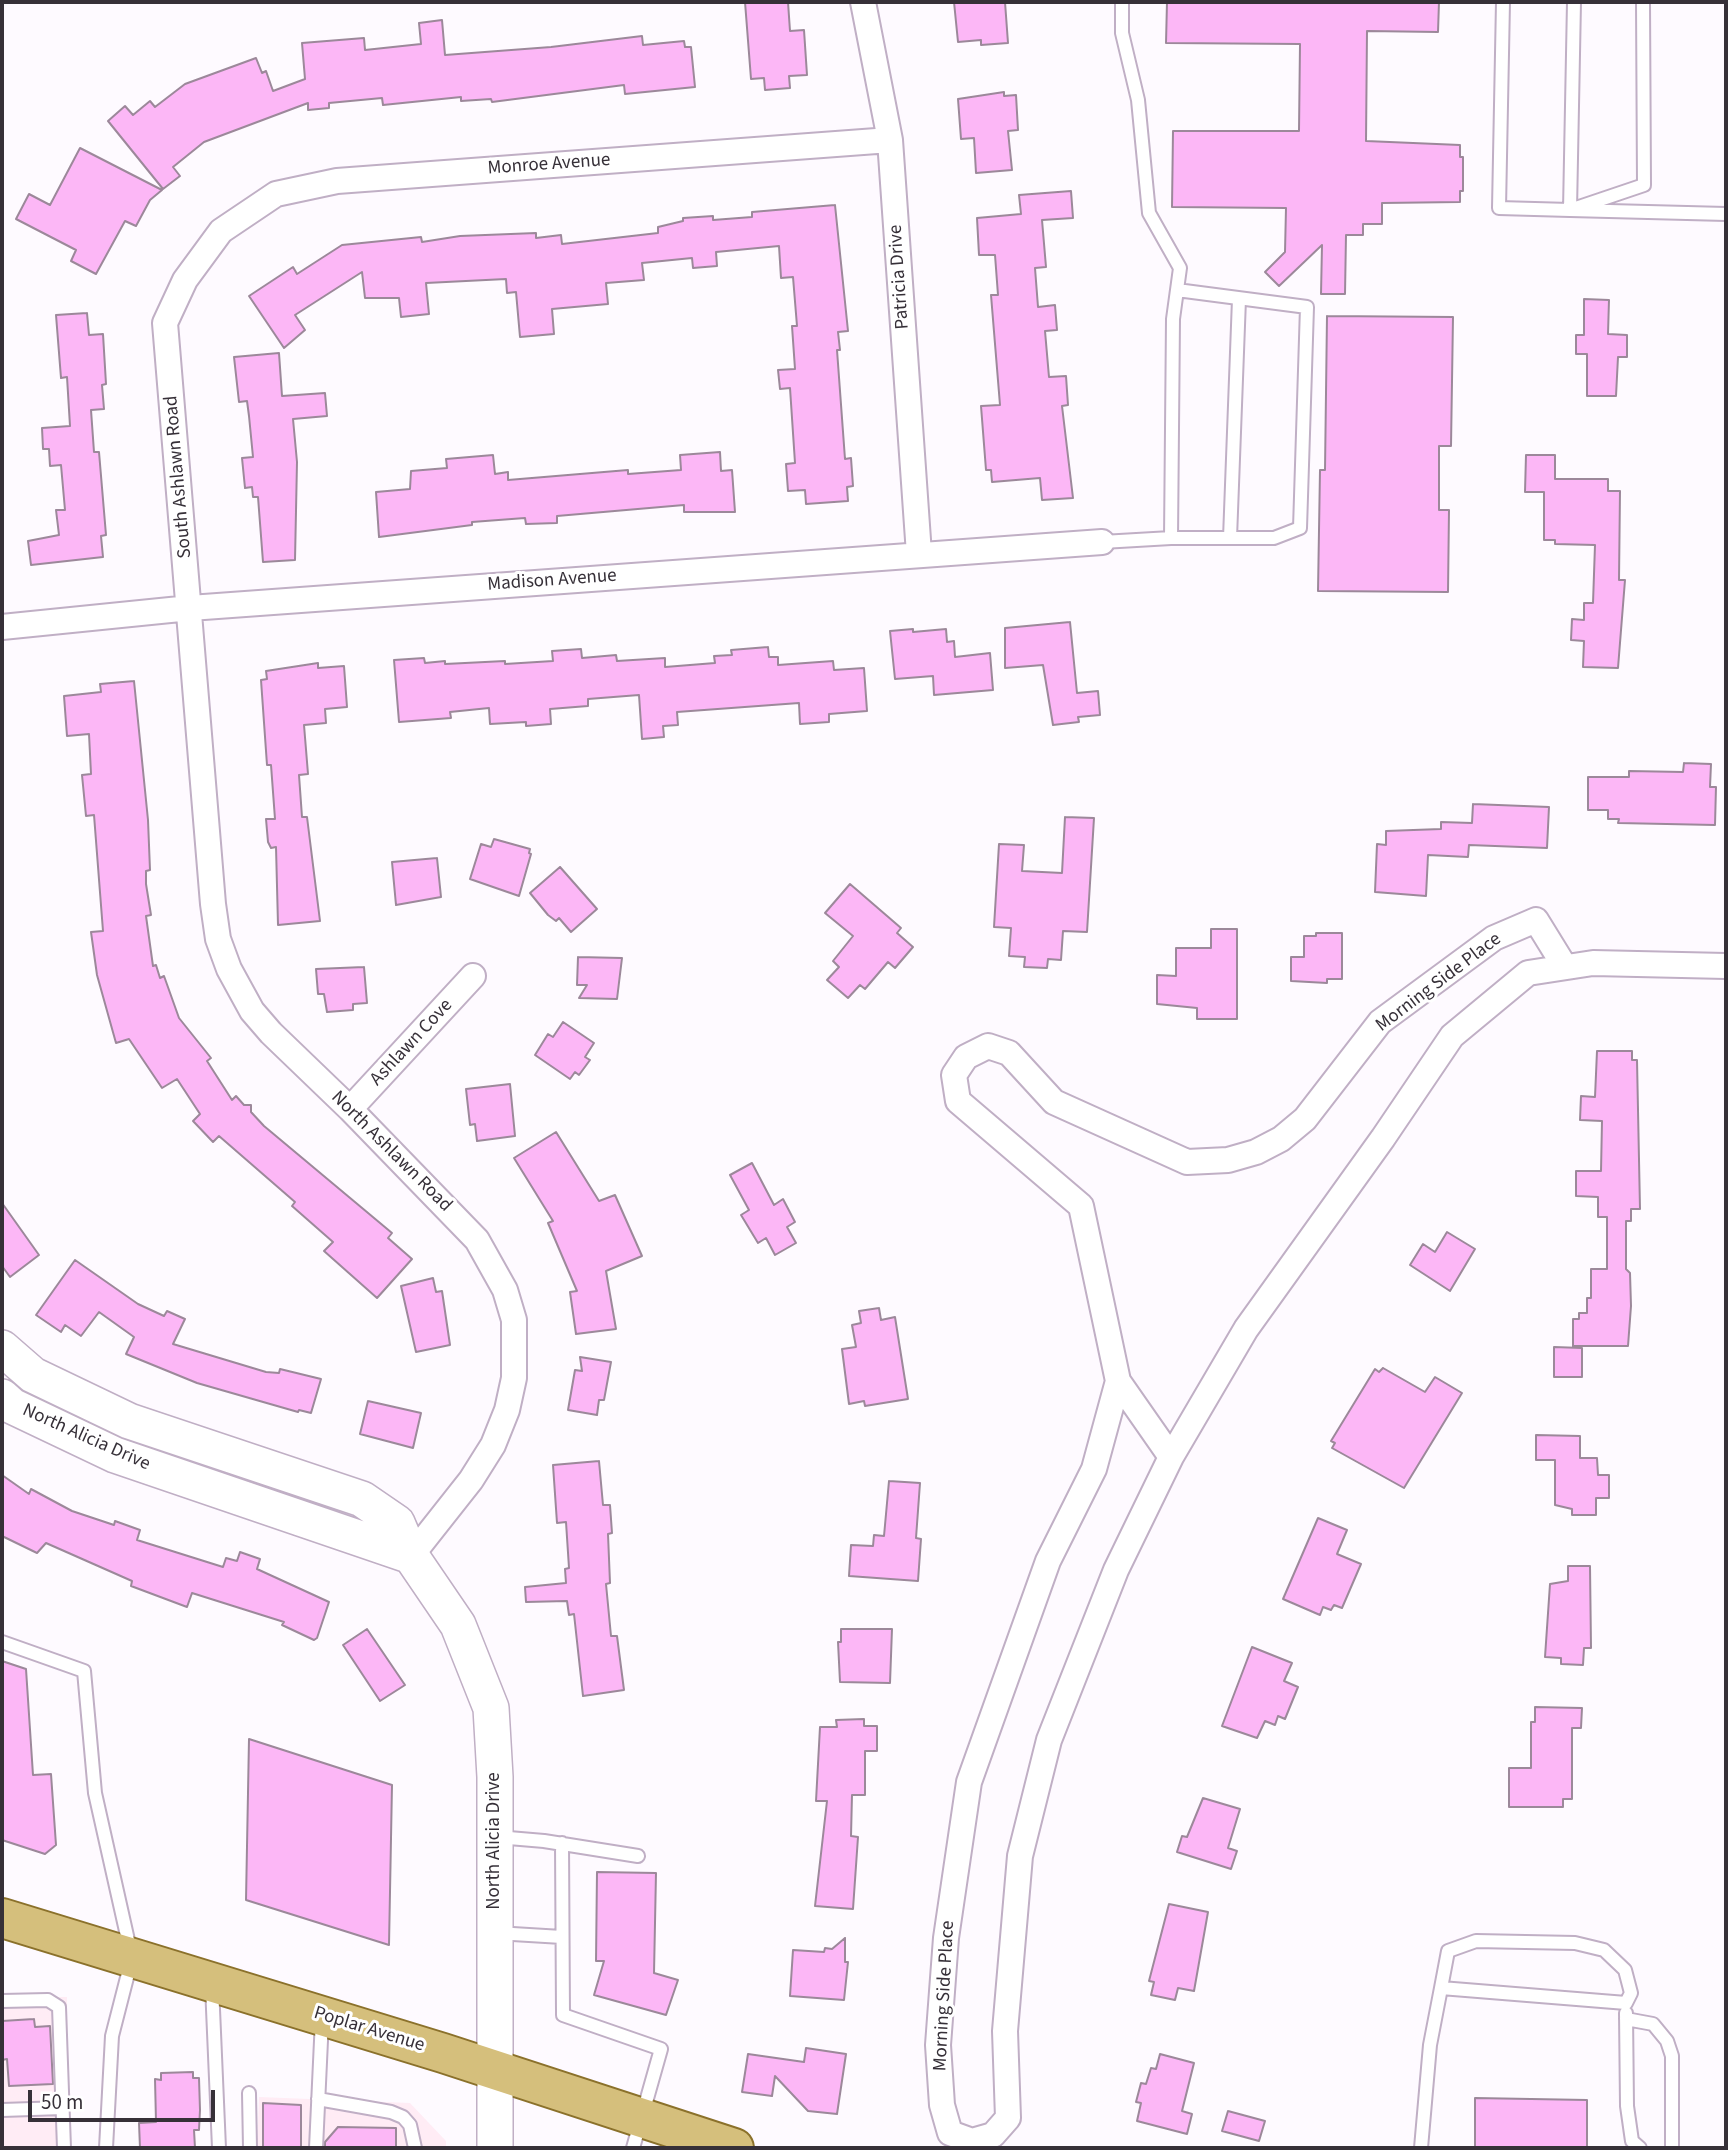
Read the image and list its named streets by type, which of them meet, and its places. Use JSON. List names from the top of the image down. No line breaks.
{"streets":{"main road":["North Alicia Drive","Poplar Avenue"],"street":["Monroe Avenue","Patricia Drive","South Ashlawn Road","Madison Avenue","Morning Side Place","Ashlawn Cove","North Ashlawn Road"]},"crossings":[["Monroe Avenue","Patricia Drive"],["Monroe Avenue","South Ashlawn Road"],["Patricia Drive","Madison Avenue"],["South Ashlawn Road","Madison Avenue"],["South Ashlawn Road","North Ashlawn Road"],["Ashlawn Cove","North Ashlawn Road"],["North Ashlawn Road","North Alicia Drive"],["North Alicia Drive","Poplar Avenue"]],"scale_bar":"50 m"}
